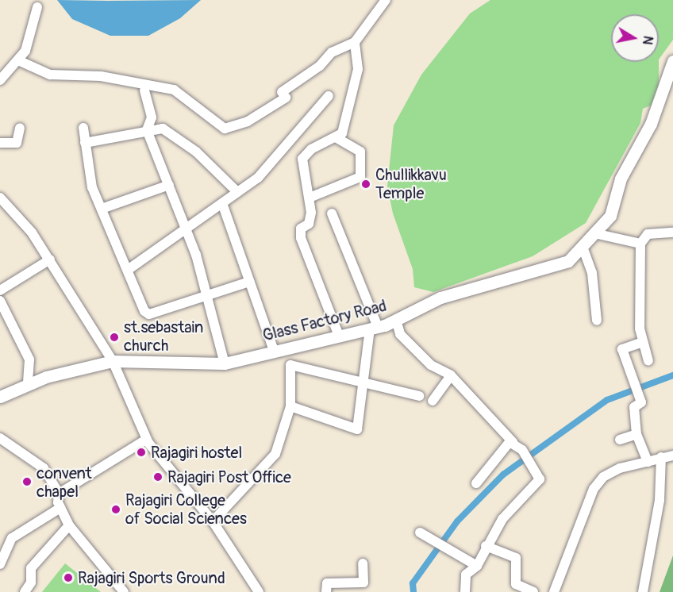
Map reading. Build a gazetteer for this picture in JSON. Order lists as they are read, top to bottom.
{
  "streets": {
    "main road": ["Glass Factory Road"]
  },
  "places": [
    "Chullikkavu Temple",
    "st.sebastain church",
    "Rajagiri hostel",
    "Rajagiri Post Office",
    "convent chapel",
    "Rajagiri College of Social Sciences",
    "Rajagiri Sports Ground"
  ],
  "north": "right"
}
